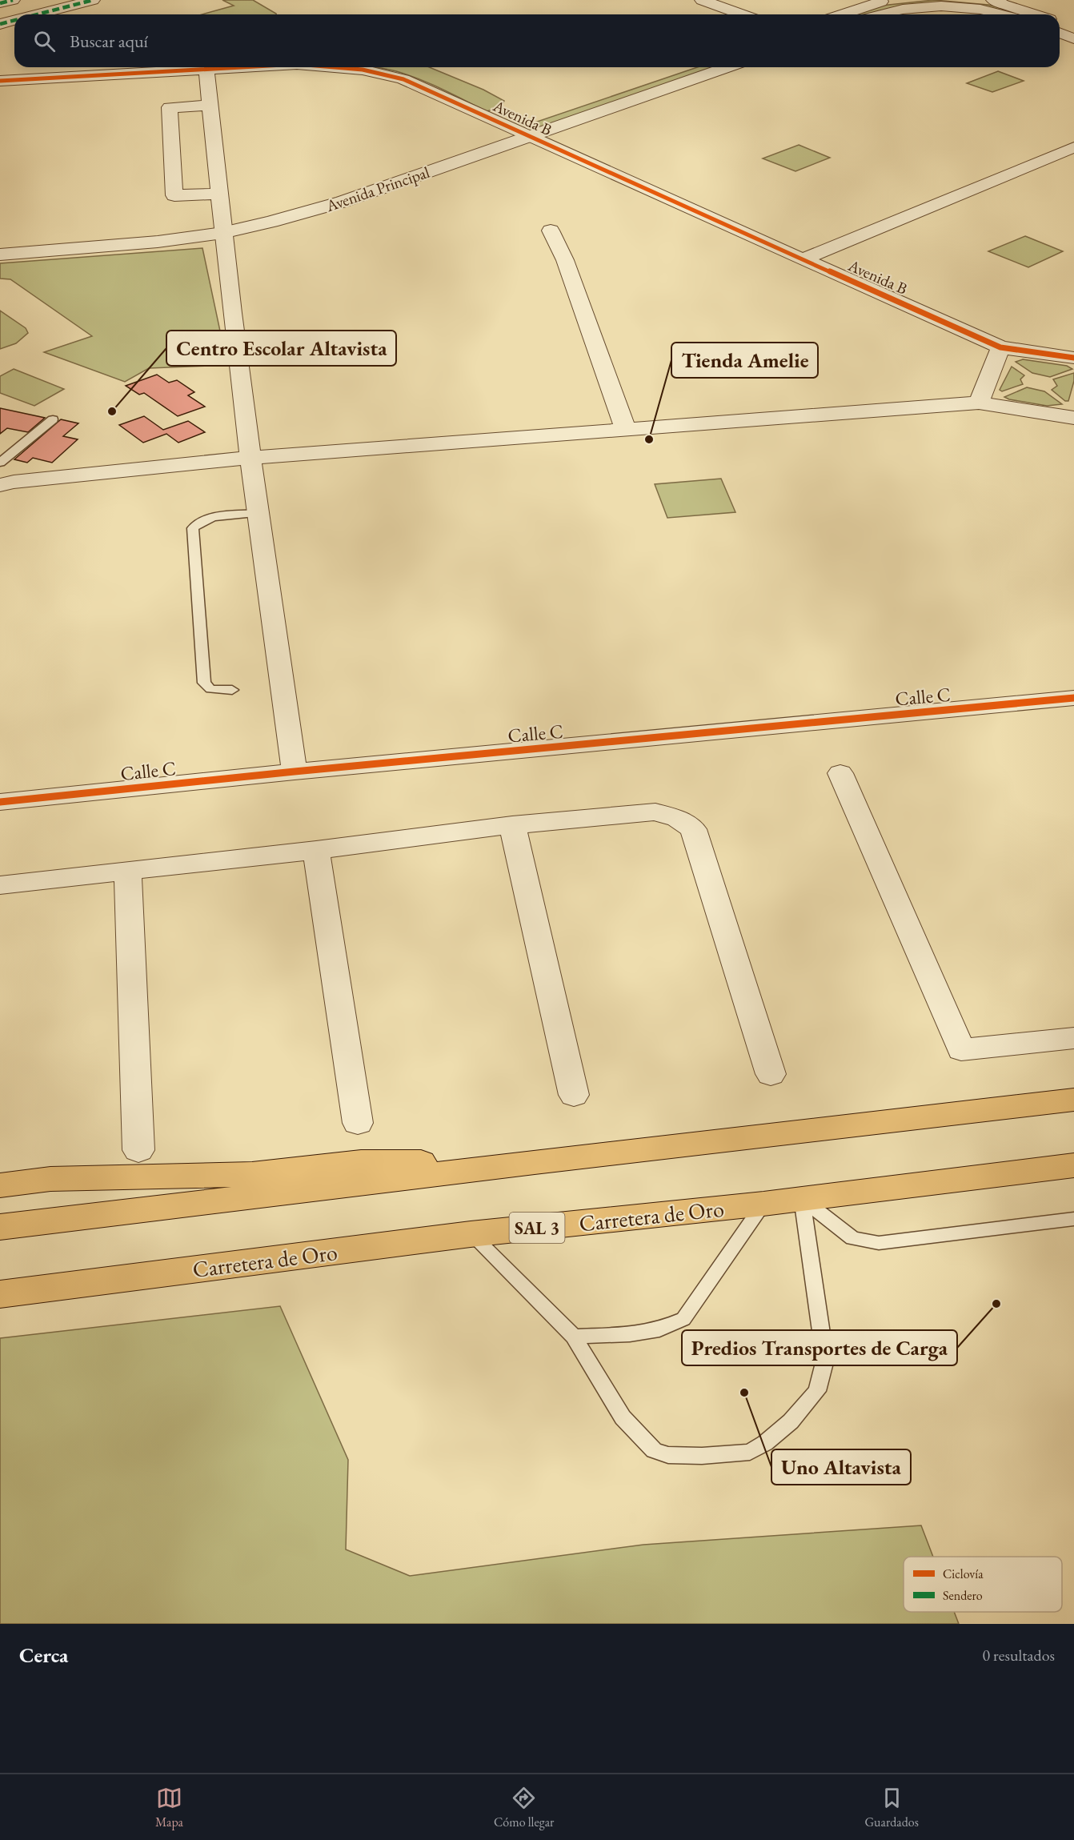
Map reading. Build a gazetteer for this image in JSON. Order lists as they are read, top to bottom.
{
  "streets": {
    "highway": ["Carretera de Oro", "SAL 3"],
    "street": ["Avenida B", "Avenida Principal", "Calle C"]
  },
  "crossings": [
    ["Avenida B", "Avenida Principal"]
  ],
  "places": [
    "Centro Escolar Altavista",
    "Tienda Amelie",
    "Predios Transportes de Carga",
    "Uno Altavista"
  ],
  "legend": ["Ciclovía", "Sendero"],
  "page": {
    "search": "Buscar aquí",
    "heading": ["Cerca", "0 resultados"],
    "nav": ["Mapa", "Cómo llegar", "Guardados"]
  }
}
